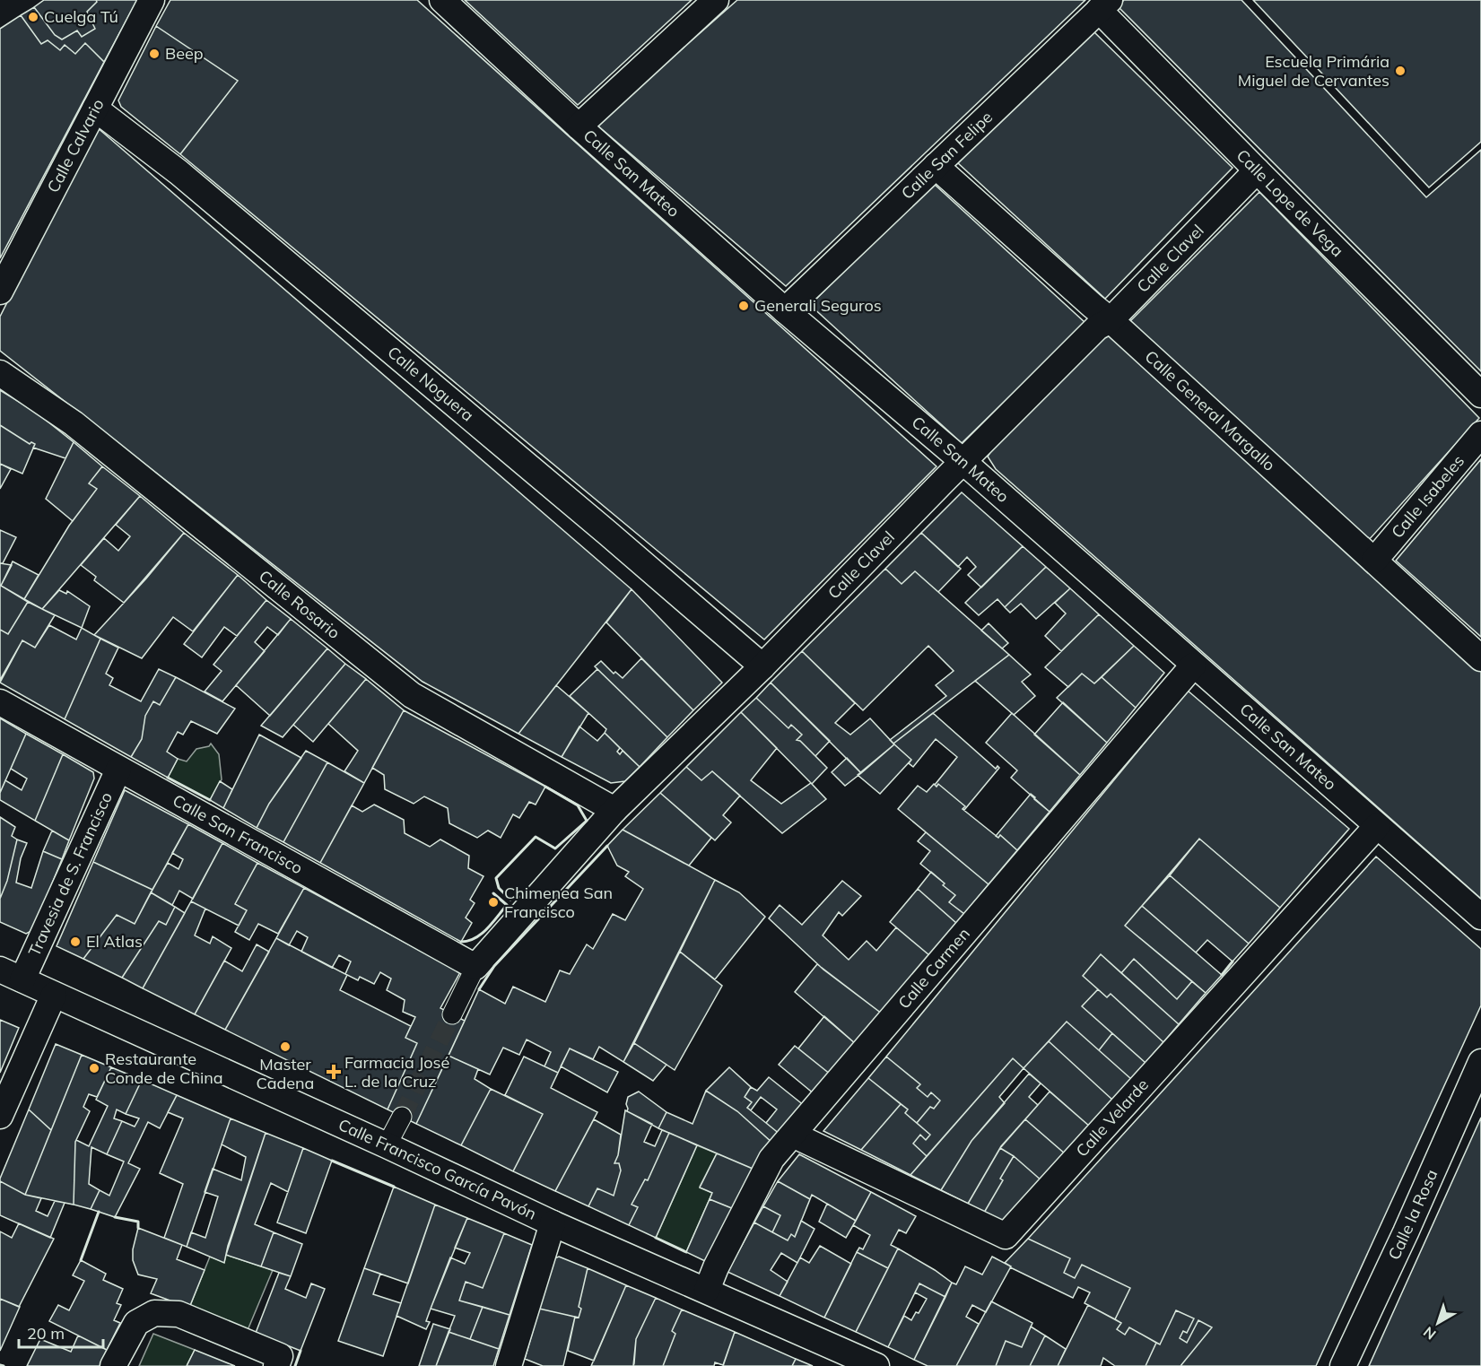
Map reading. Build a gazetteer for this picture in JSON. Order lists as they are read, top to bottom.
{
  "streets": {
    "street": [
      "Calle Calvario",
      "Calle San Felipe",
      "Calle San Mateo",
      "Calle Lope de Vega",
      "Calle Clavel",
      "Calle Noguera",
      "Calle General Margallo",
      "Calle Isabeles",
      "Calle Rosario",
      "Calle San Francisco",
      "Travesia de S. Francisco",
      "Calle Carmen",
      "Calle Velarde",
      "Calle Francisco García Pavón",
      "Calle la Rosa"
    ]
  },
  "crossings": [
    ["Calle Calvario", "Calle Noguera"],
    ["Calle San Felipe", "Calle San Mateo"],
    ["Calle San Felipe", "Calle Lope de Vega"],
    ["Calle San Felipe", "Calle General Margallo"],
    ["Calle San Mateo", "Calle Clavel"],
    ["Calle San Mateo", "Calle Carmen"],
    ["Calle San Mateo", "Calle Velarde"],
    ["Calle Lope de Vega", "Calle Clavel"],
    ["Calle Clavel", "Calle Noguera"],
    ["Calle Clavel", "Calle General Margallo"],
    ["Calle Clavel", "Calle Rosario"],
    ["Calle Clavel", "Calle San Francisco"],
    ["Calle General Margallo", "Calle Isabeles"],
    ["Calle San Francisco", "Travesia de S. Francisco"],
    ["Travesia de S. Francisco", "Calle Francisco García Pavón"],
    ["Calle Carmen", "Calle Velarde"],
    ["Calle Carmen", "Calle Francisco García Pavón"]
  ],
  "places": {
    "other": [
      "Cuelga Tú",
      "Beep",
      "Escuela Primária Miguel de Cervantes",
      "Generali Seguros",
      "Chimenea San Francisco",
      "El Atlas",
      "Master Cadena",
      "Restaurante Conde de China"
    ],
    "health": ["Farmacia José L. de la Cruz"]
  },
  "scale_bar": "20 m",
  "north": "bottom left"
}
